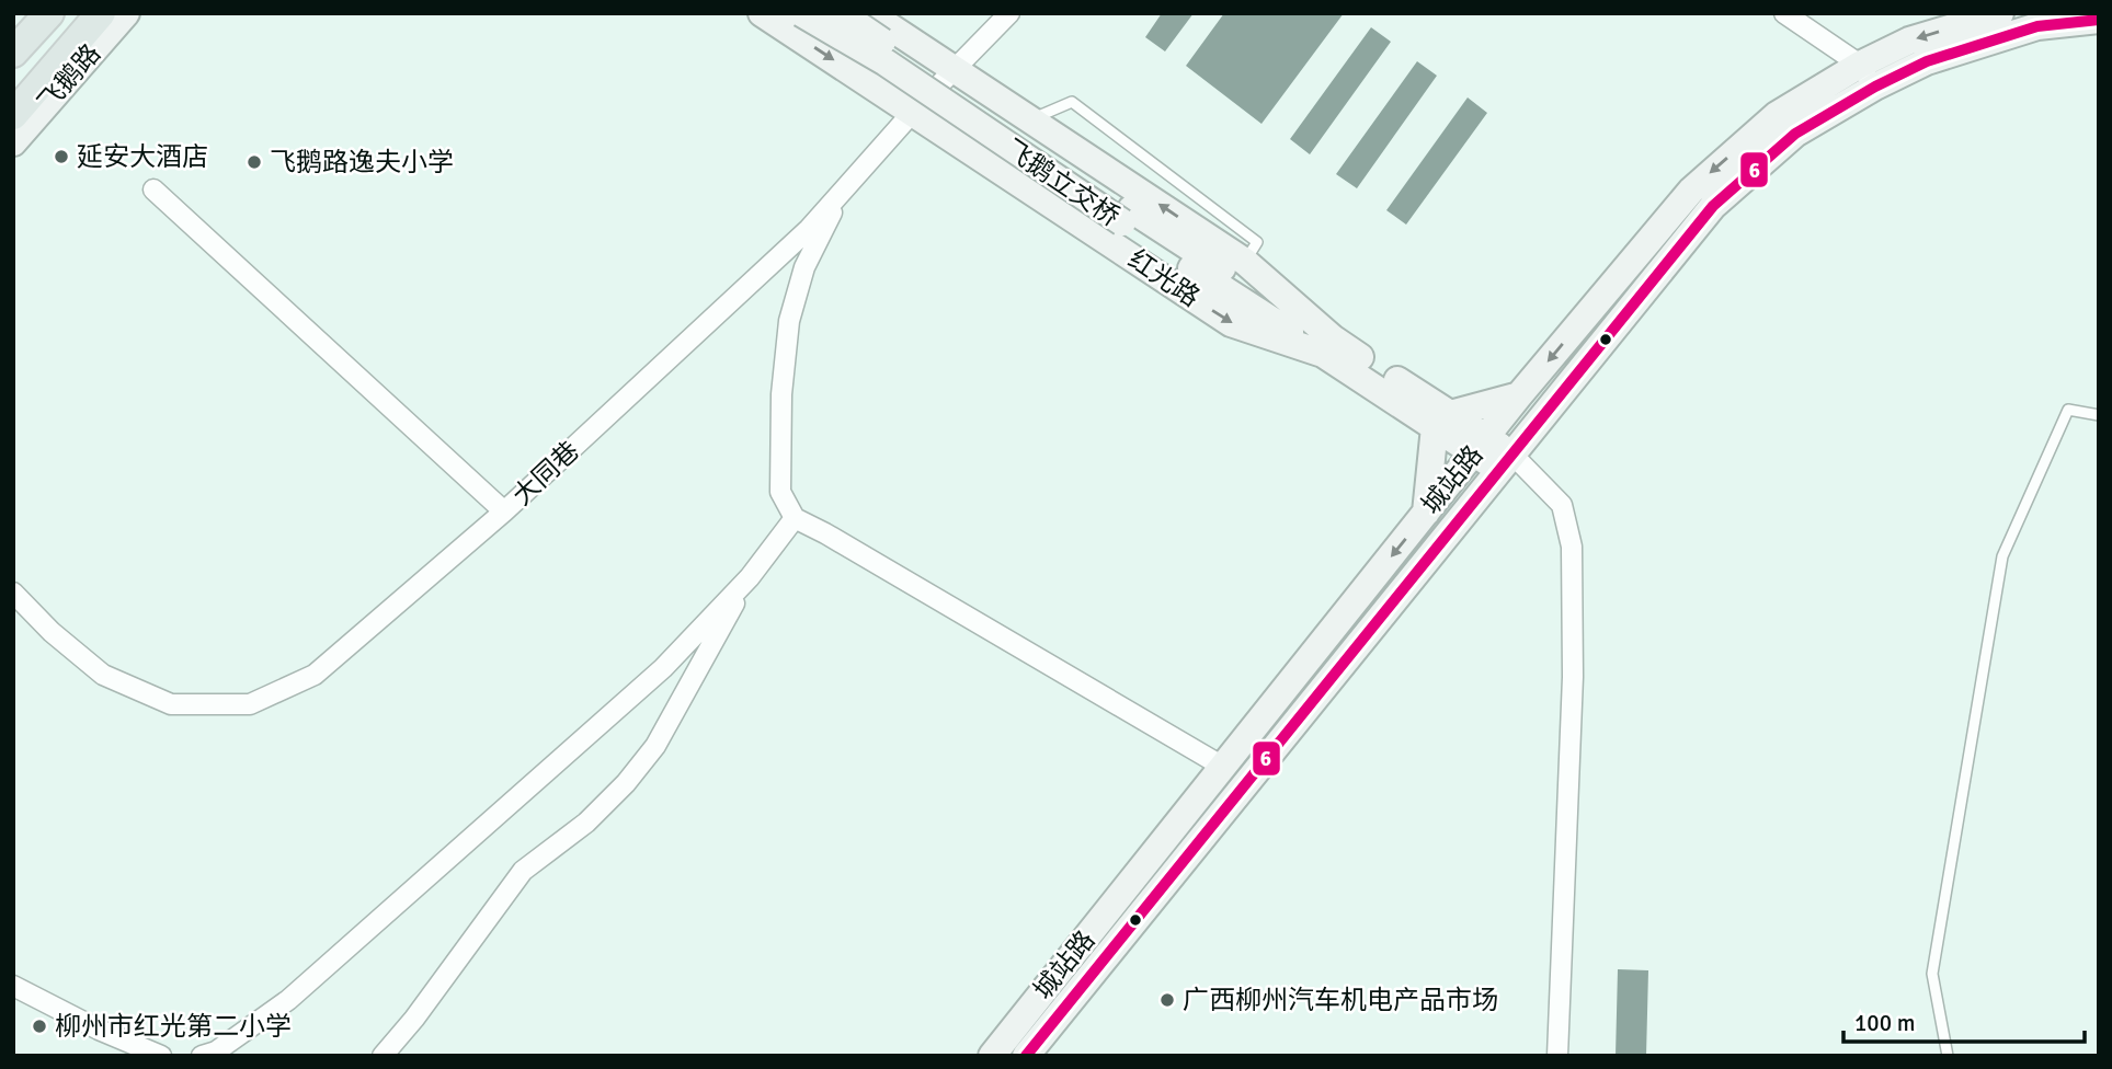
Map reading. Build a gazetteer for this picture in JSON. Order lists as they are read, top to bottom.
{
  "streets": {
    "main road": [
      "飞鹅路",
      "飞鹅立交桥",
      "红光路",
      "城站路"
    ],
    "street": ["大同巷"]
  },
  "crossings": [
    ["飞鹅立交桥", "红光路"],
    ["红光路", "大同巷"],
    ["红光路", "城站路"]
  ],
  "places": [
    "延安大酒店",
    "飞鹅路逸夫小学",
    "广西柳州汽车机电产品市场",
    "柳州市红光第二小学"
  ],
  "lines": ["transit line 6"],
  "scale_bar": "100 m"
}
